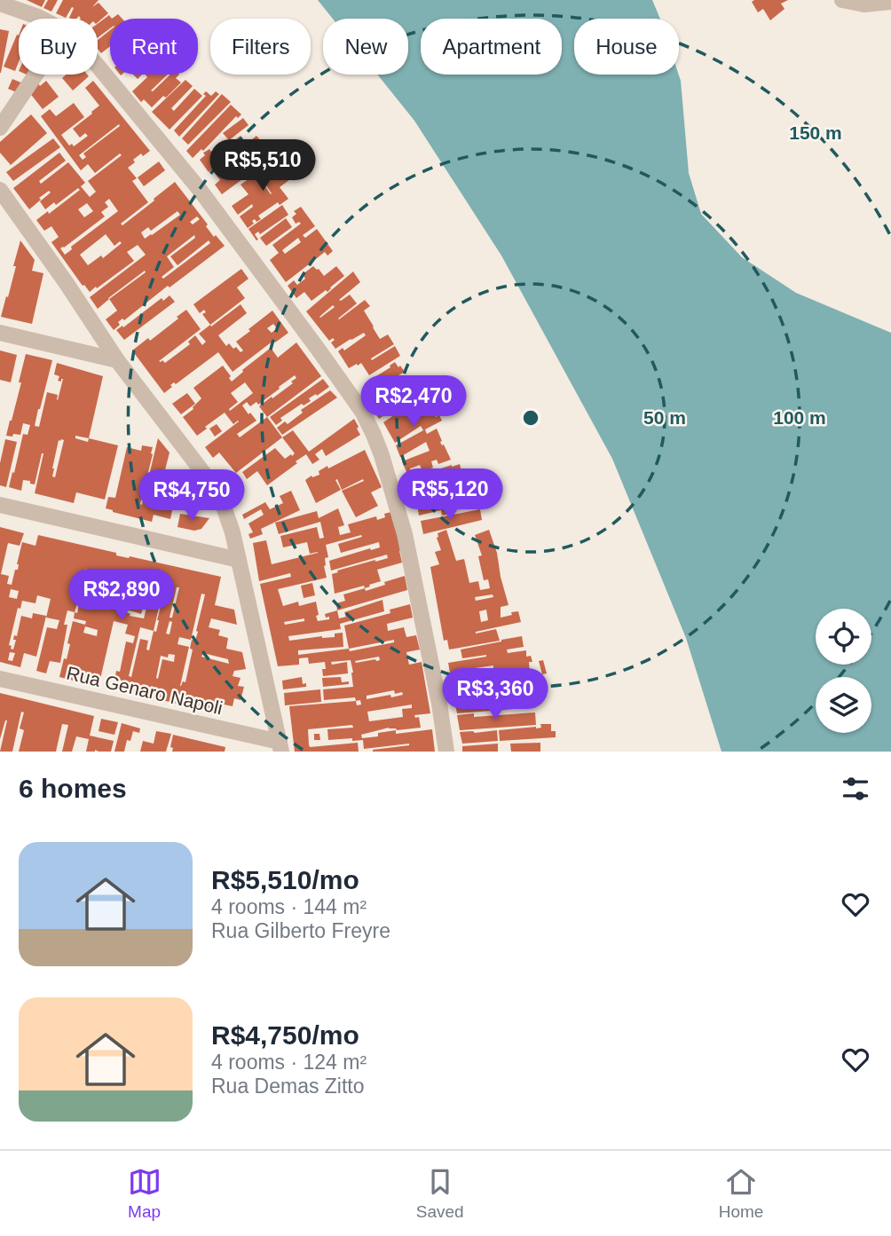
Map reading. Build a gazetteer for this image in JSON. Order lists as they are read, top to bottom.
{
  "streets": {
    "street": ["Rua Genaro Napoli"]
  },
  "page": {
    "chip": [
      "Buy",
      "Rent",
      "Filters",
      "New",
      "Apartment",
      "House"
    ],
    "price": [
      "R$5,510",
      "R$2,470",
      "R$5,120",
      "R$4,750",
      "R$2,890",
      "R$3,360"
    ],
    "heading": "6 homes",
    "list": [
      {
        "name": "R$5,510/mo",
        "note": "4 rooms · 144 m² · Rua Gilberto Freyre"
      },
      {
        "name": "R$4,750/mo",
        "note": "4 rooms · 124 m² · Rua Demas Zitto"
      }
    ],
    "tabs": ["Map", "Saved", "Home"]
  },
  "rings": ["150 m", "50 m", "100 m"]
}
